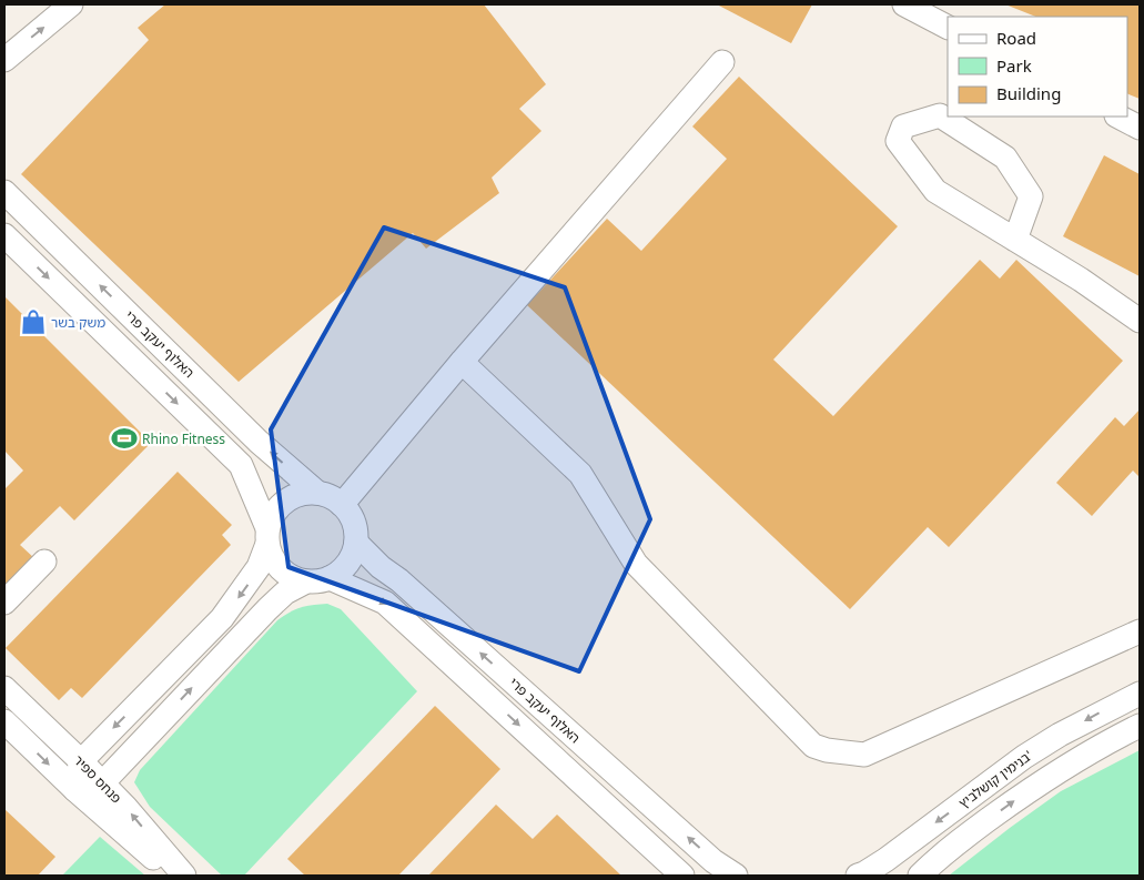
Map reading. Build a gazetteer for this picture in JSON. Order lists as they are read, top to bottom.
{
  "streets": {
    "street": ["האלוף יעקב פרי", "פנחס ספיר", "בנימין קושלביץ'"]
  },
  "places": {
    "shop": ["משק בשר"],
    "sports": ["Rhino Fitness"]
  },
  "legend": ["Road", "Park", "Building"]
}
